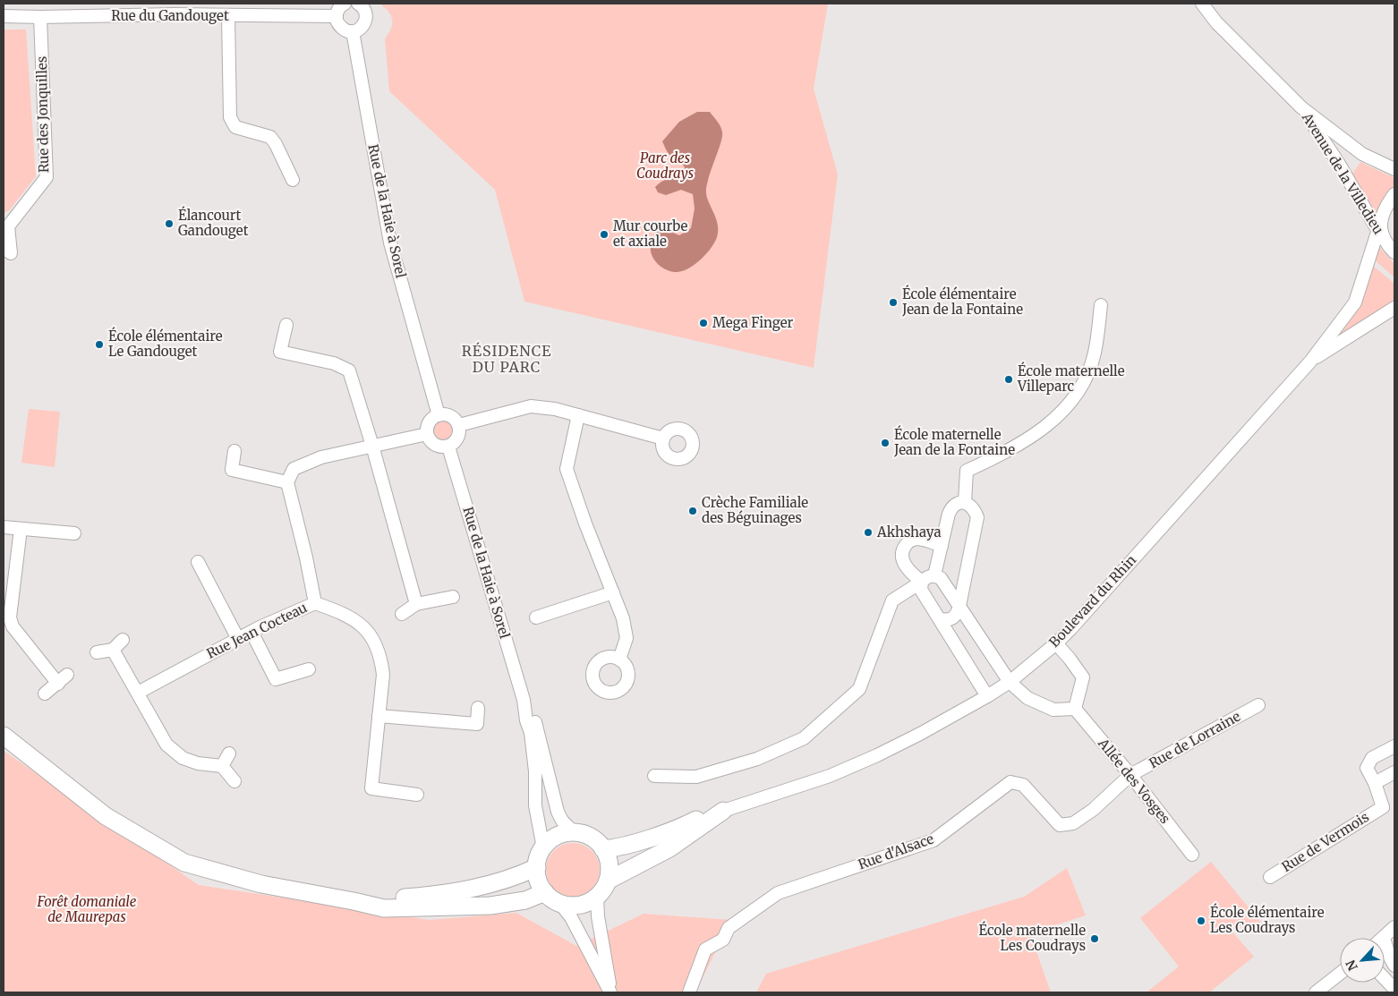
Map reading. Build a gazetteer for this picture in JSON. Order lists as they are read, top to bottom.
{
  "streets": {
    "street": [
      "Rue du Gandouget",
      "Rue des Jonquilles",
      "Avenue de la Villedieu",
      "Rue de la Haie à Sorel",
      "Boulevard du Rhin",
      "Rue Jean Cocteau",
      "Rue de Lorraine",
      "Allée des Vosges",
      "Rue de Vermois",
      "Rue d'Alsace"
    ]
  },
  "crossings": [
    ["Rue du Gandouget", "Rue des Jonquilles"],
    ["Avenue de la Villedieu", "Boulevard du Rhin"],
    ["Rue de la Haie à Sorel", "Boulevard du Rhin"],
    ["Rue de Lorraine", "Allée des Vosges"],
    ["Rue de Lorraine", "Rue d'Alsace"],
    ["Allée des Vosges", "Rue d'Alsace"]
  ],
  "districts": ["RÉSIDENCE DU PARC"],
  "parks": ["Parc des Coudrays", "Forêt domaniale de Maurepas"],
  "places": [
    "Élancourt Gandouget",
    "Mur courbe et axiale",
    "École élémentaire Jean de la Fontaine",
    "Mega Finger",
    "École élémentaire Le Gandouget",
    "École maternelle Villeparc",
    "École maternelle Jean de la Fontaine",
    "Crèche Familiale des Béguinages",
    "Akhshaya",
    "École élémentaire Les Coudrays",
    "École maternelle Les Coudrays"
  ],
  "north": "bottom left"
}
